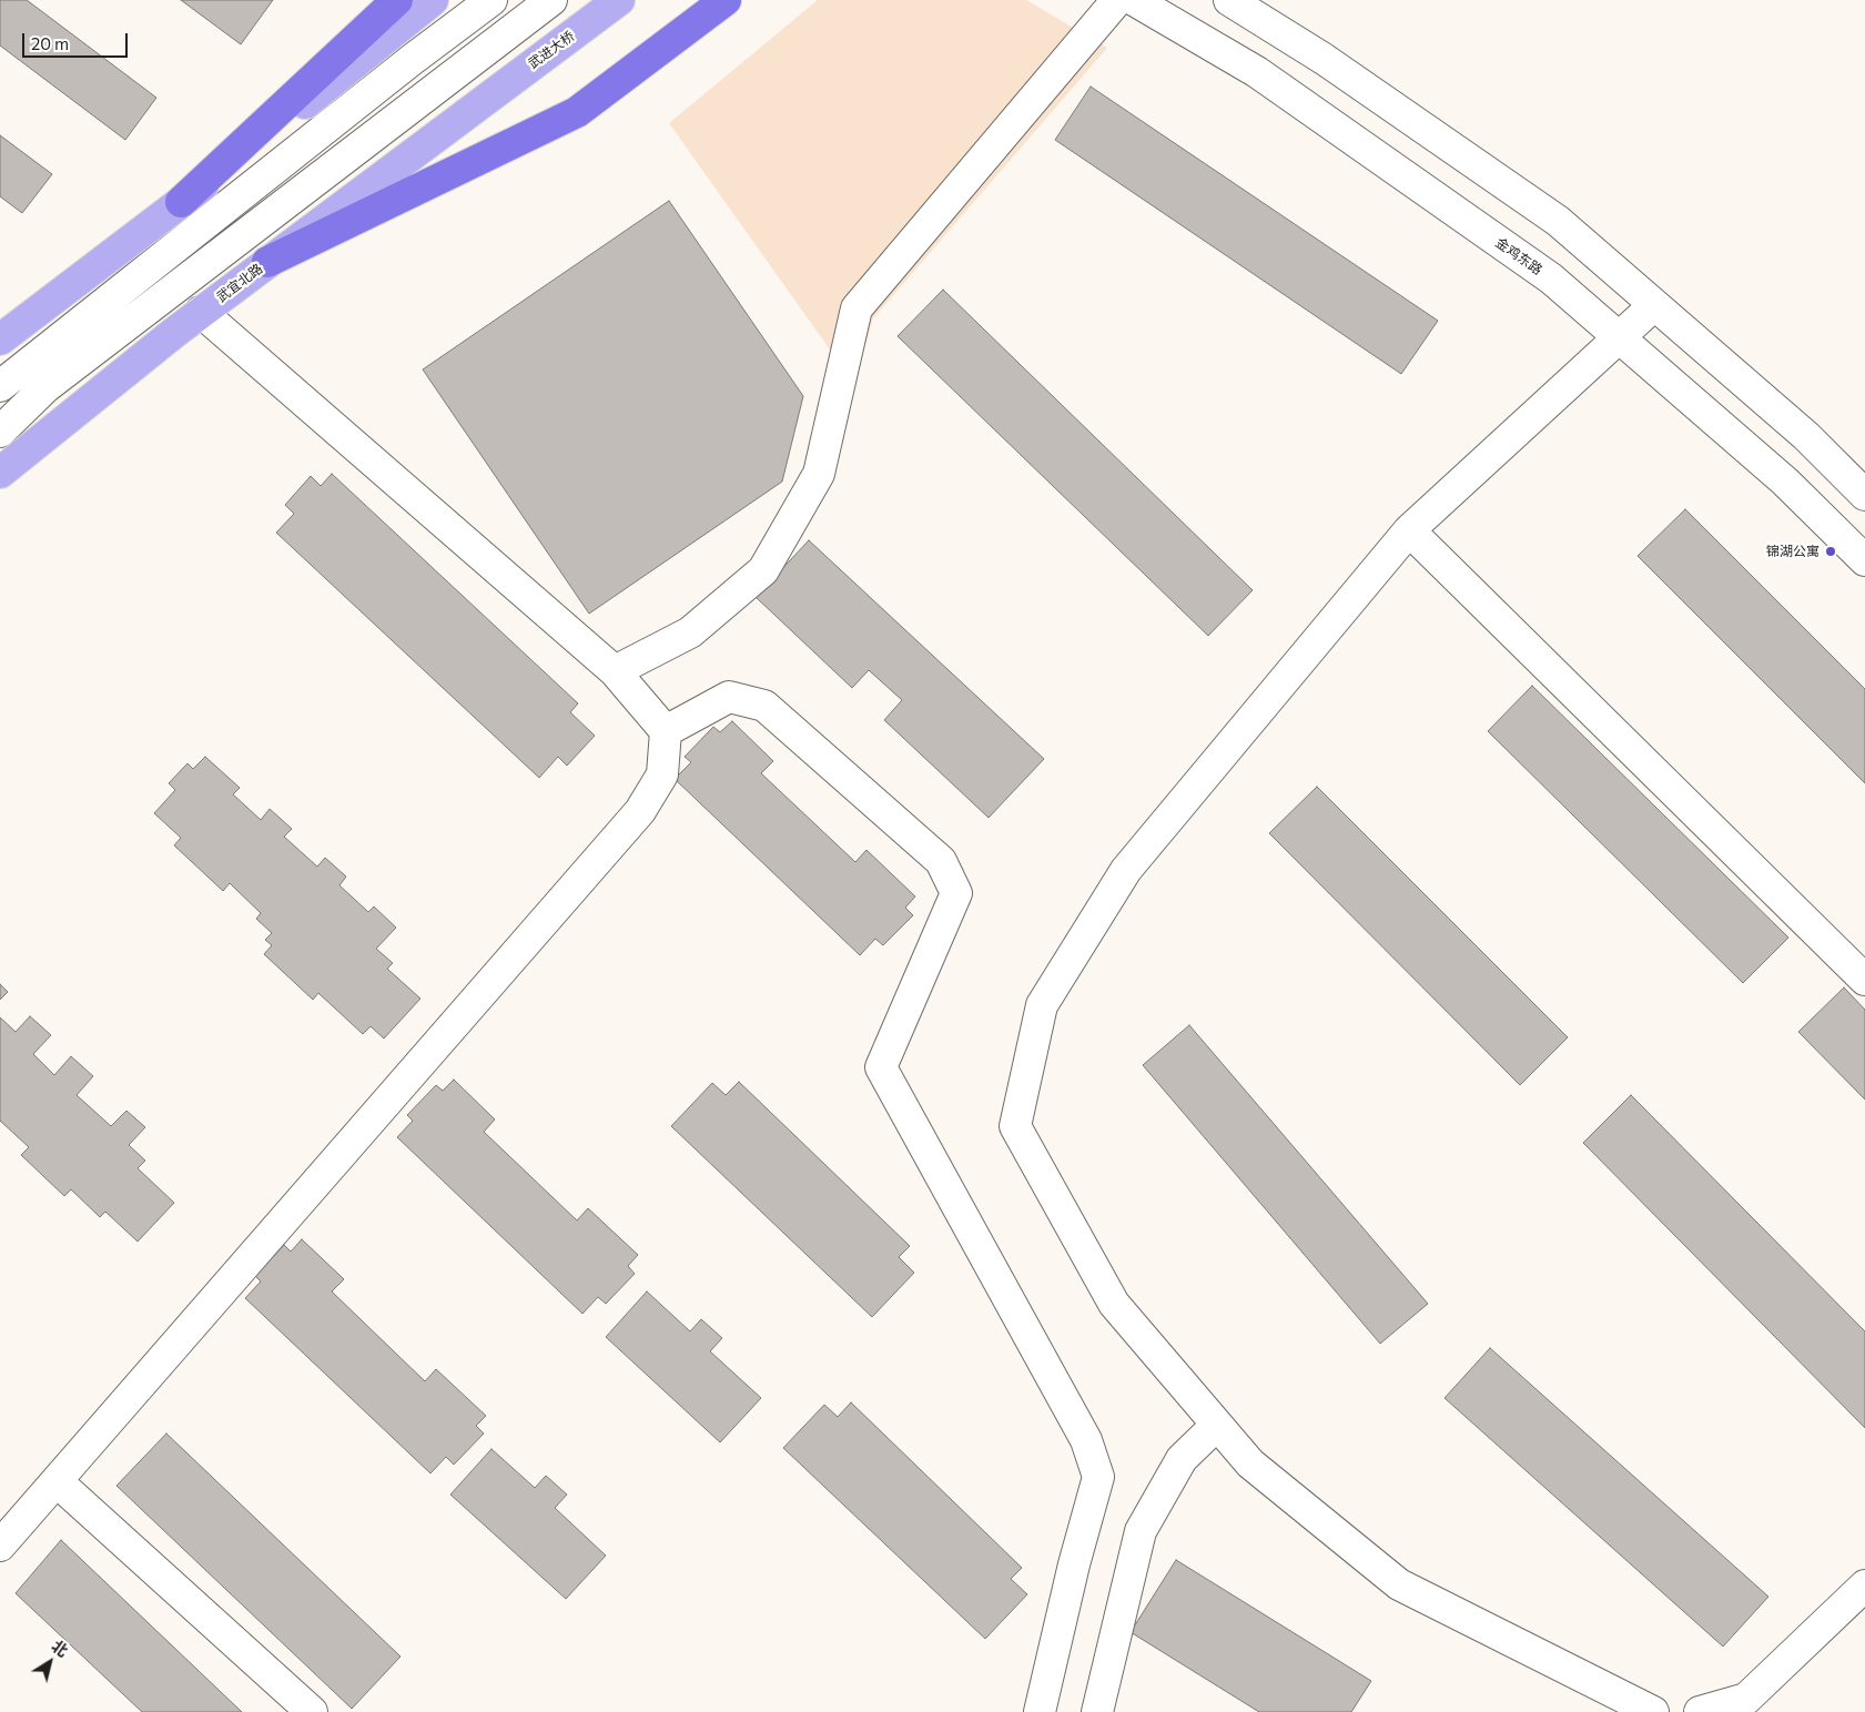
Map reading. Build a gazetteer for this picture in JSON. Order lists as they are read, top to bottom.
{
  "streets": {
    "main road": ["武进大桥", "武宜北路"],
    "street": ["金鸡东路"]
  },
  "crossings": [
    ["武进大桥", "武宜北路"]
  ],
  "places": ["锦湖公寓"],
  "scale_bar": "20 m",
  "north": "top right"
}
